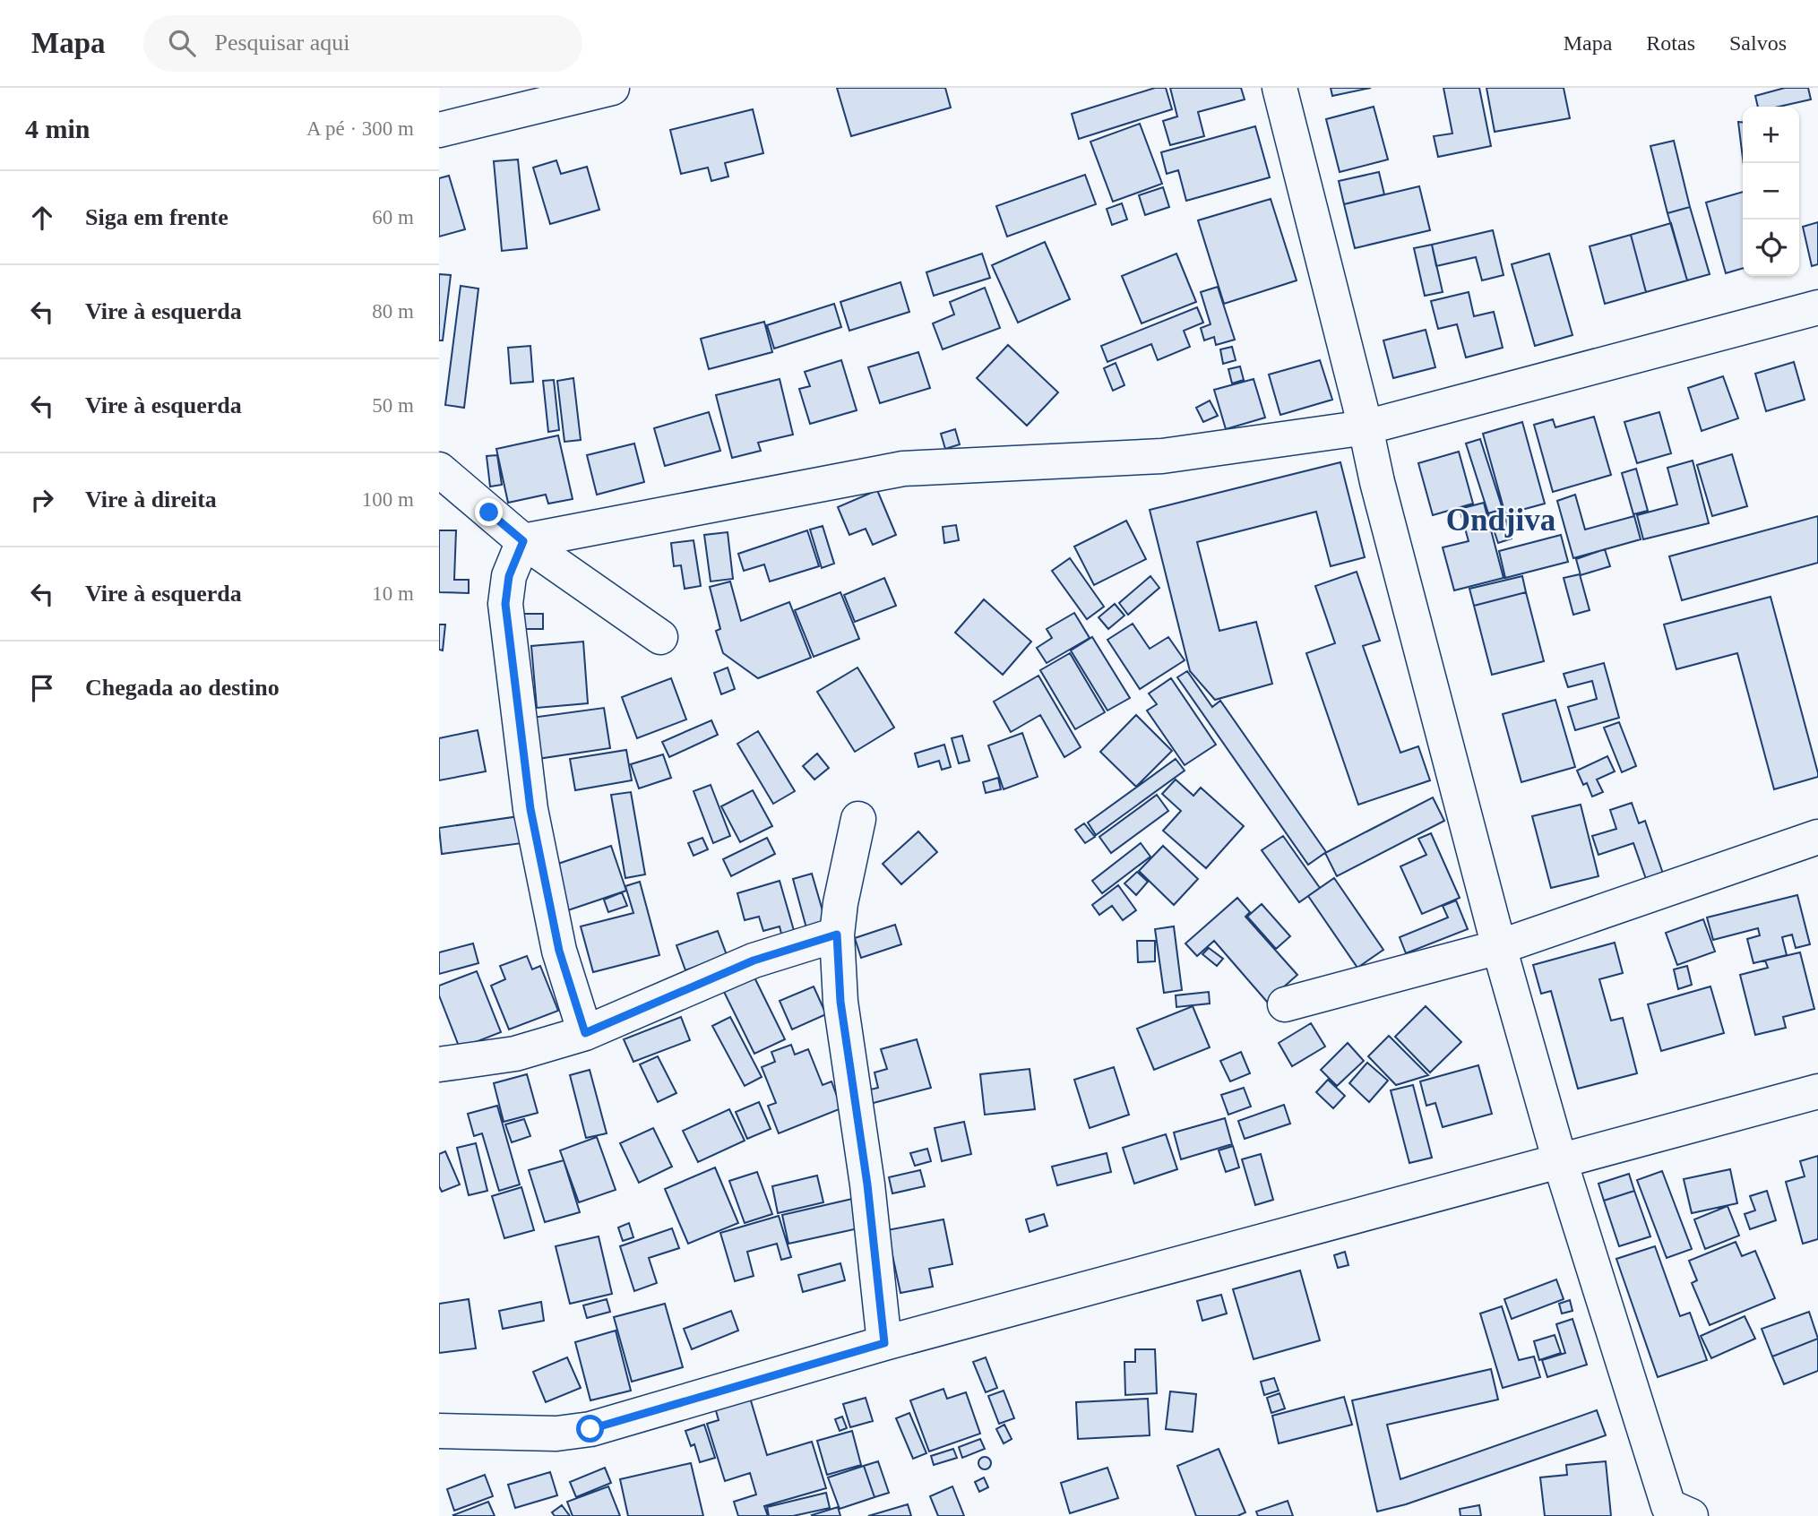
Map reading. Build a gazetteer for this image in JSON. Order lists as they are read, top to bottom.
{
  "districts": ["Ondjiva"],
  "page": {
    "header": "Mapa",
    "search": "Pesquisar aqui",
    "nav": ["Mapa", "Rotas", "Salvos"],
    "heading": ["4 min", "A pé · 300 m"],
    "map_buttons": ["+", "−"],
    "list": [
      ["Siga em frente", "60 m"],
      ["Vire à esquerda", "80 m"],
      ["Vire à esquerda", "50 m"],
      ["Vire à direita", "100 m"],
      ["Vire à esquerda", "10 m"],
      "Chegada ao destino"
    ]
  }
}
